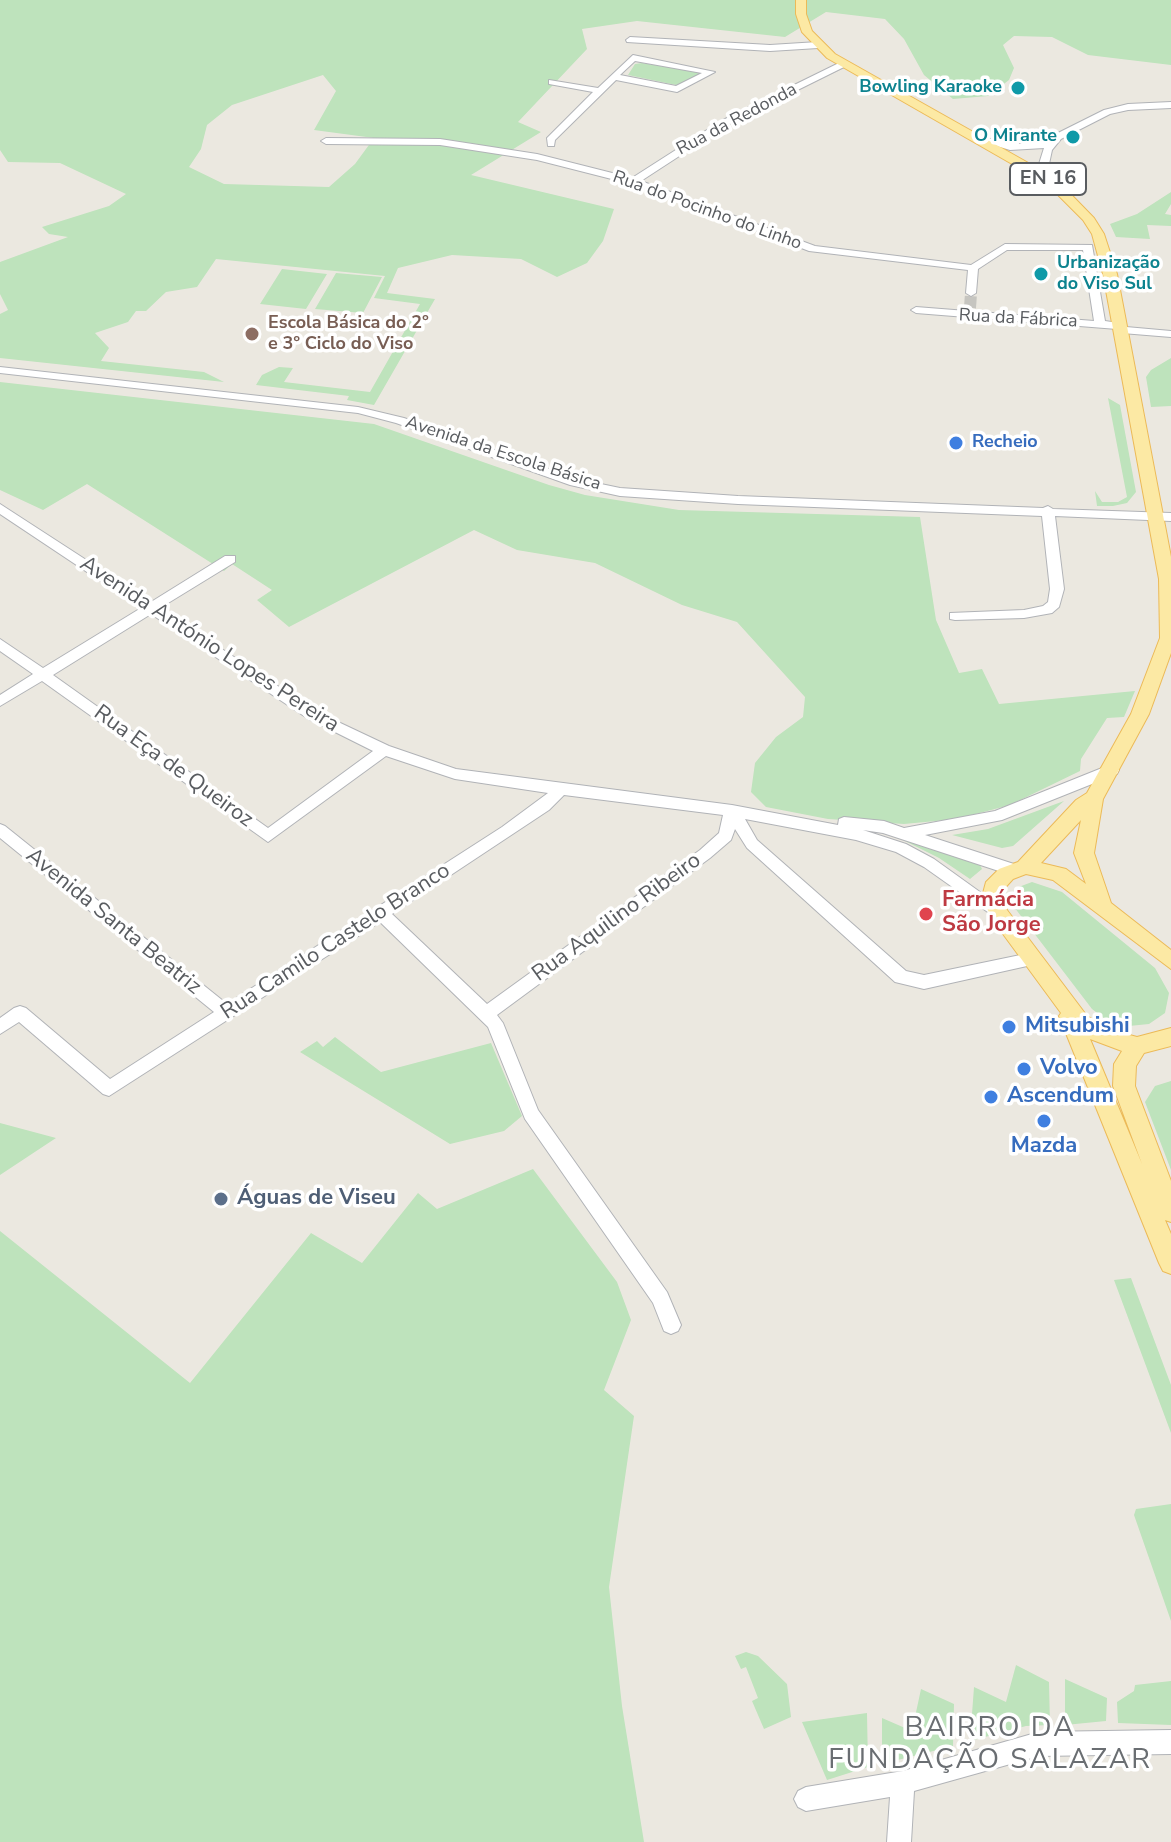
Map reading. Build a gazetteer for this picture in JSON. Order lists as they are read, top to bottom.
{
  "streets": {
    "main road": ["EN 16"],
    "street": [
      "Rua da Redonda",
      "Rua do Pocinho do Linho",
      "Rua da Fábrica",
      "Avenida da Escola Básica",
      "Avenida António Lopes Pereira",
      "Rua Eça de Queiroz",
      "Rua Aquilino Ribeiro",
      "Avenida Santa Beatriz",
      "Rua Camilo Castelo Branco"
    ]
  },
  "crossings": [
    ["Rua da Redonda", "EN 16"],
    ["Rua da Redonda", "Rua do Pocinho do Linho"],
    ["EN 16", "Rua da Fábrica"],
    ["EN 16", "Avenida da Escola Básica"],
    ["EN 16", "Avenida António Lopes Pereira"],
    ["Avenida António Lopes Pereira", "Rua Eça de Queiroz"],
    ["Avenida António Lopes Pereira", "Rua Aquilino Ribeiro"],
    ["Avenida António Lopes Pereira", "Rua Camilo Castelo Branco"],
    ["Avenida Santa Beatriz", "Rua Camilo Castelo Branco"]
  ],
  "districts": ["BAIRRO DA FUNDAÇÃO SALAZAR"],
  "places": [
    "Bowling Karaoke",
    "O Mirante",
    "Urbanização do Viso Sul",
    "Escola Básica do 2º e 3º Ciclo do Viso",
    "Recheio",
    "Farmácia São Jorge",
    "Mitsubishi",
    "Volvo",
    "Ascendum",
    "Mazda",
    "Águas de Viseu"
  ]
}
